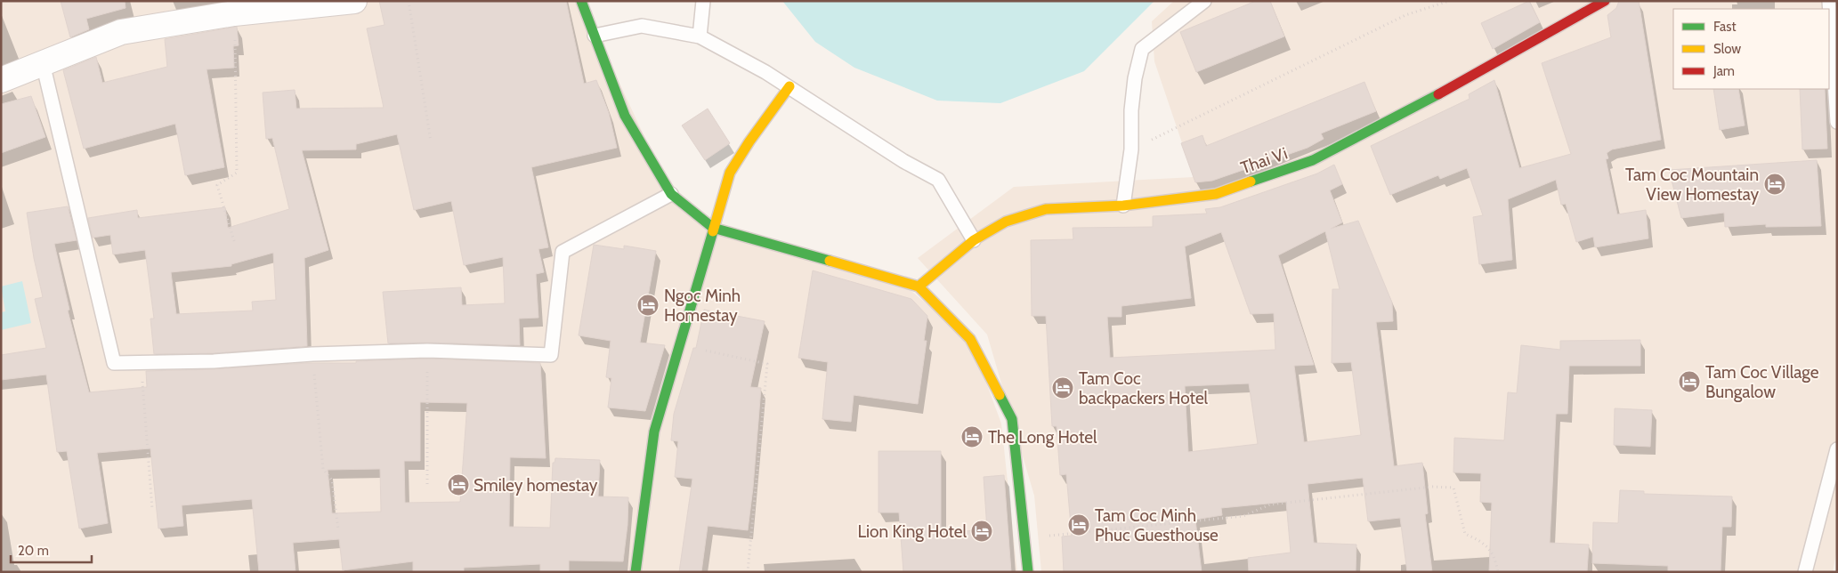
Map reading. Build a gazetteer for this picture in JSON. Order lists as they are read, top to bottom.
{
  "streets": {
    "street": ["Thai Vi"]
  },
  "places": {
    "hotel": [
      "Tam Coc Mountain View Homestay",
      "Ngoc Minh Homestay",
      "Tam Coc Village Bungalow",
      "Tam Coc backpackers Hotel",
      "The Long Hotel",
      "Smiley homestay",
      "Tam Coc Minh Phuc Guesthouse",
      "Lion King Hotel"
    ]
  },
  "legend": ["Fast", "Slow", "Jam"],
  "scale_bar": "20 m"
}
